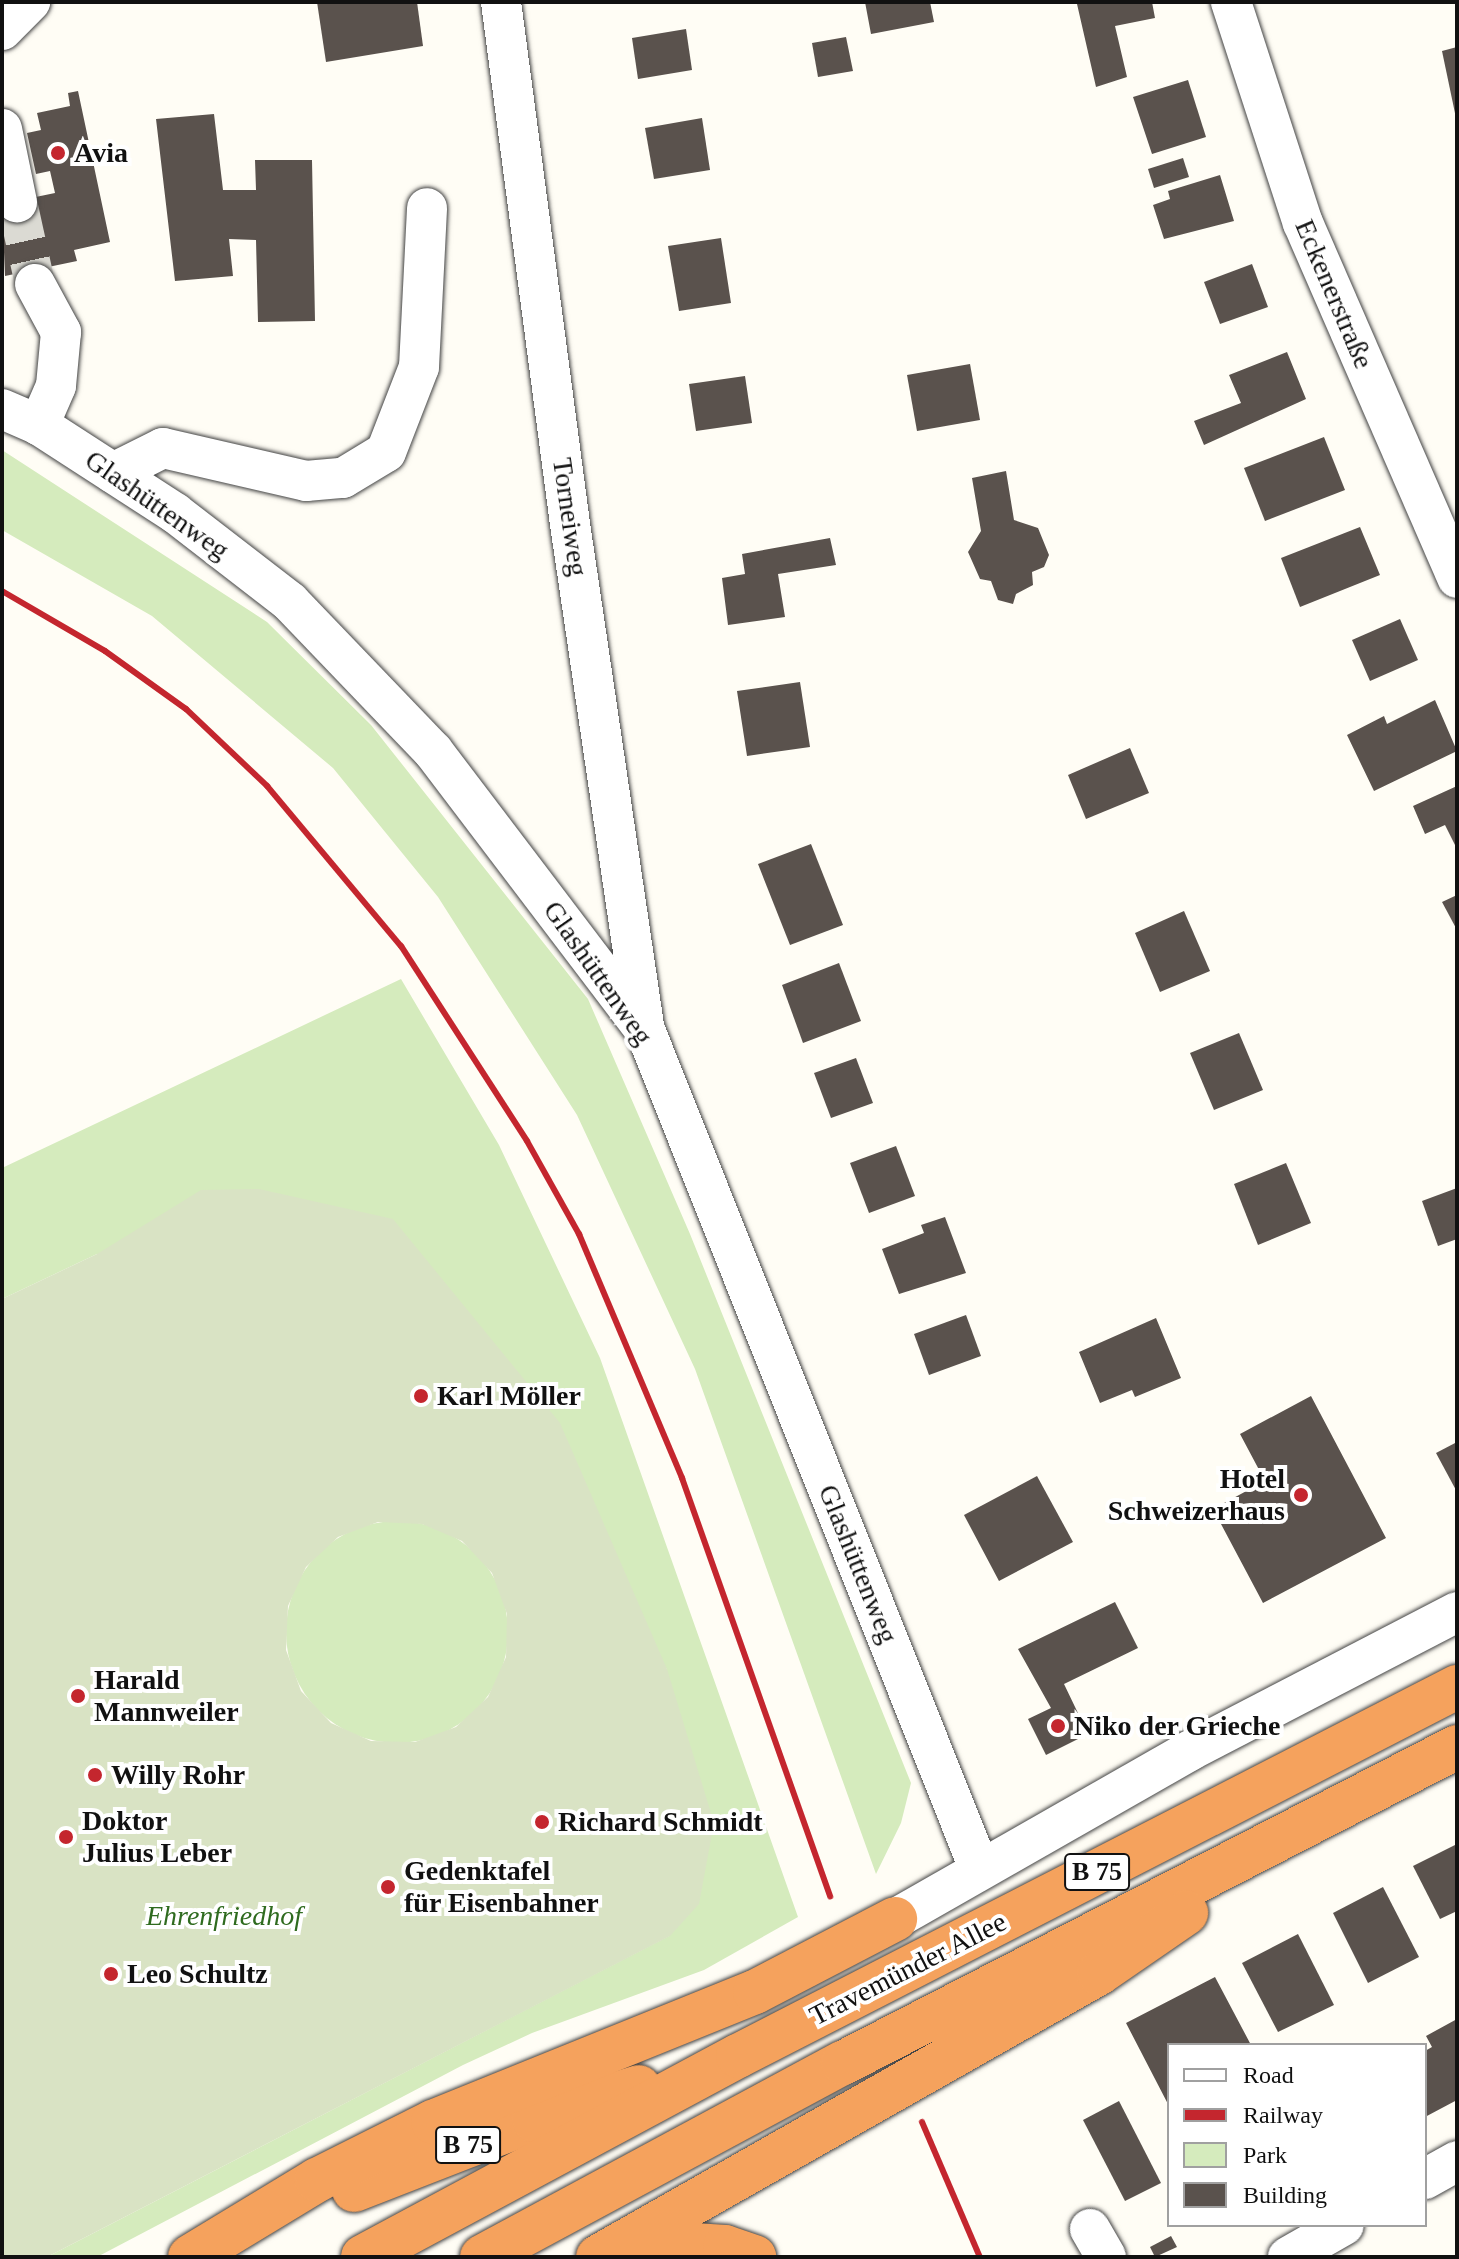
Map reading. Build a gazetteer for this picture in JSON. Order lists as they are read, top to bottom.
{
  "streets": {
    "highway": ["B 75", "Travemünder Allee"],
    "street": ["Eckenerstraße", "Glashüttenweg", "Torneiweg"]
  },
  "crossings": [
    ["Glashüttenweg", "Torneiweg"],
    ["Glashüttenweg", "Travemünder Allee"],
    ["B 75", "Travemünder Allee"]
  ],
  "parks": ["Ehrenfriedhof"],
  "places": [
    "Avia",
    "Karl Möller",
    "Hotel Schweizerhaus",
    "Harald Mannweiler",
    "Niko der Grieche",
    "Willy Rohr",
    "Richard Schmidt",
    "Doktor Julius Leber",
    "Gedenktafel für Eisenbahner",
    "Leo Schultz"
  ],
  "legend": [
    "Road",
    "Railway",
    "Park",
    "Building"
  ]
}
